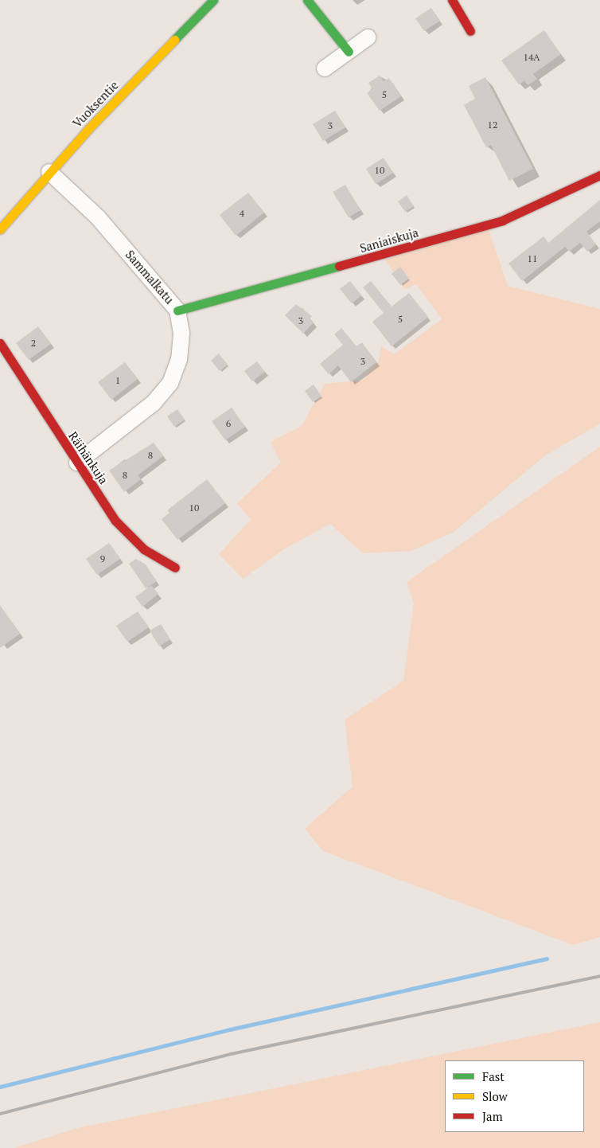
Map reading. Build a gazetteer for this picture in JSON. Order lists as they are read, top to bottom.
{
  "streets": {
    "street": [
      "Vuoksentie",
      "Saniaiskuja",
      "Sammalkatu",
      "Räihänkuja"
    ]
  },
  "crossings": [
    ["Vuoksentie", "Sammalkatu"],
    ["Saniaiskuja", "Sammalkatu"],
    ["Sammalkatu", "Räihänkuja"]
  ],
  "house_numbers": [
    "14A",
    "5",
    "12",
    "3",
    "10",
    "4",
    "11",
    "5",
    "3",
    "2",
    "3",
    "1",
    "6",
    "8",
    "8",
    "10",
    "9"
  ],
  "legend": ["Fast", "Slow", "Jam"]
}
